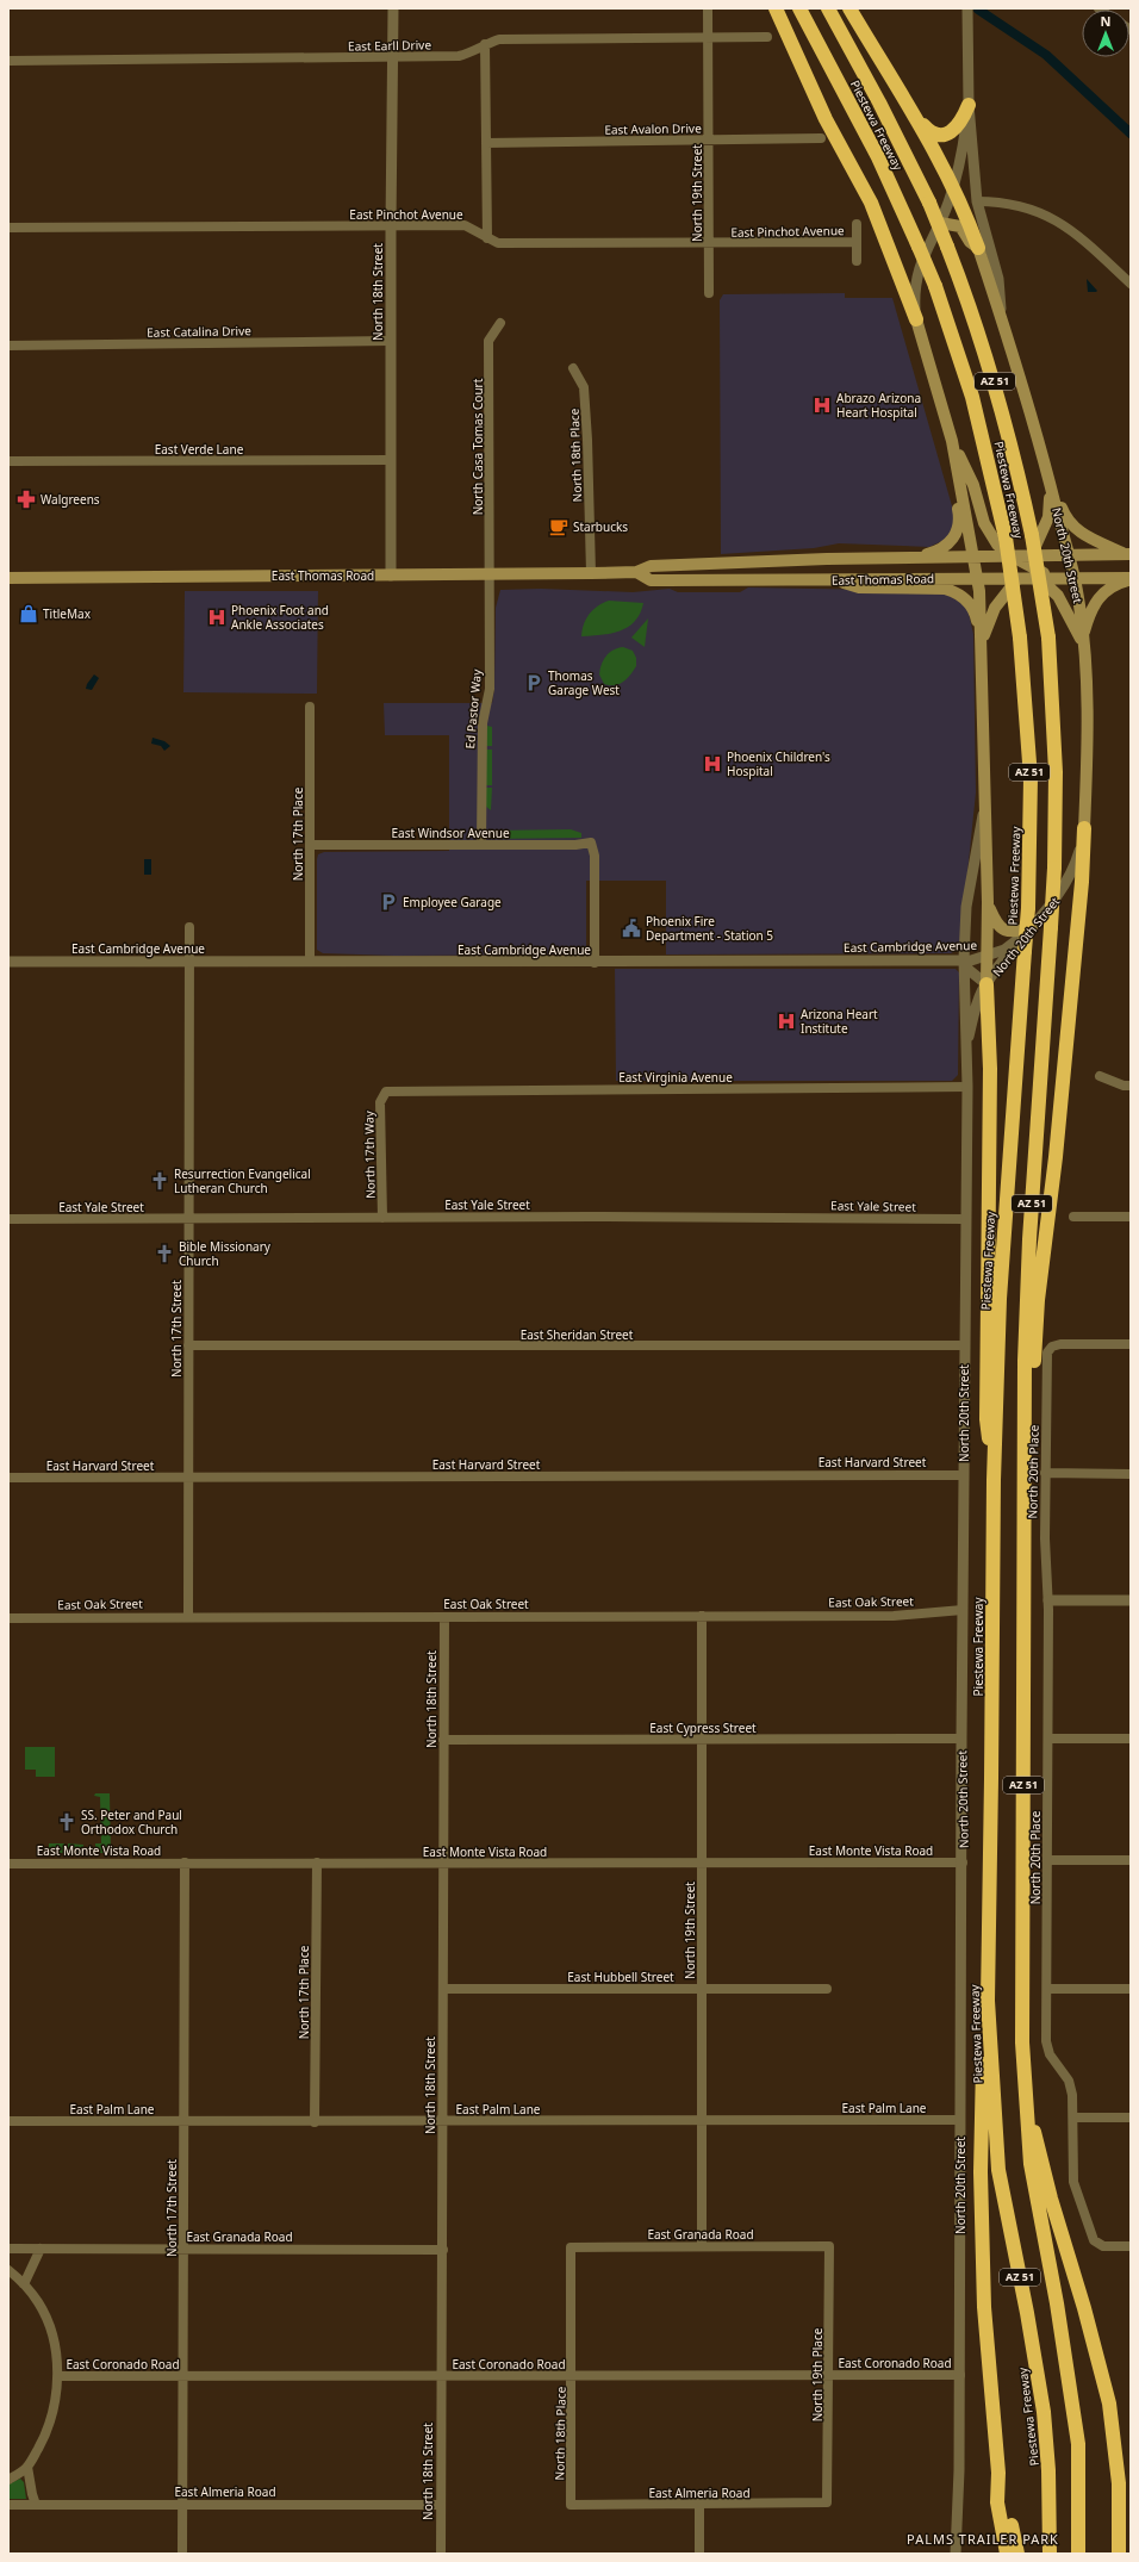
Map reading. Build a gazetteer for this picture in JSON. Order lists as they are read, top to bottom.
{
  "streets": {
    "highway": ["Piestewa Freeway", "AZ 51"],
    "main road": ["North 20th Street", "East Thomas Road"],
    "street": [
      "East Earll Drive",
      "East Avalon Drive",
      "North 19th Street",
      "East Pinchot Avenue",
      "North 18th Street",
      "East Catalina Drive",
      "North Casa Tomas Court",
      "East Verde Lane",
      "North 18th Place",
      "Ed Pastor Way",
      "East Windsor Avenue",
      "North 17th Place",
      "East Cambridge Avenue",
      "East Virginia Avenue",
      "North 17th Way",
      "East Yale Street",
      "North 17th Street",
      "East Sheridan Street",
      "East Harvard Street",
      "North 20th Place",
      "East Oak Street",
      "East Cypress Street",
      "East Monte Vista Road",
      "East Hubbell Street",
      "East Palm Lane",
      "East Granada Road",
      "East Coronado Road",
      "North 19th Place",
      "East Almeria Road"
    ]
  },
  "crossings": [
    ["East Earll Drive", "North 19th Street"],
    ["East Earll Drive", "North 18th Street"],
    ["East Avalon Drive", "North 19th Street"],
    ["North 19th Street", "East Pinchot Avenue"],
    ["North 19th Street", "East Oak Street"],
    ["North 19th Street", "East Cypress Street"],
    ["North 19th Street", "East Monte Vista Road"],
    ["North 19th Street", "East Hubbell Street"],
    ["North 19th Street", "East Palm Lane"],
    ["North 19th Street", "East Granada Road"],
    ["East Pinchot Avenue", "North 18th Street"],
    ["North 18th Street", "East Catalina Drive"],
    ["North 18th Street", "East Verde Lane"],
    ["North 18th Street", "East Thomas Road"],
    ["North 18th Street", "East Oak Street"],
    ["North 18th Street", "East Cypress Street"],
    ["North 18th Street", "East Monte Vista Road"],
    ["North 18th Street", "East Hubbell Street"],
    ["North 18th Street", "East Palm Lane"],
    ["North 18th Street", "East Granada Road"],
    ["North 18th Street", "East Coronado Road"],
    ["North 18th Street", "East Almeria Road"],
    ["North Casa Tomas Court", "East Thomas Road"],
    ["North Casa Tomas Court", "Ed Pastor Way"],
    ["North 18th Place", "East Thomas Road"],
    ["North 18th Place", "East Granada Road"],
    ["North 18th Place", "East Coronado Road"],
    ["North 18th Place", "East Almeria Road"],
    ["North 20th Street", "East Thomas Road"],
    ["North 20th Street", "East Cambridge Avenue"],
    ["North 20th Street", "East Virginia Avenue"],
    ["North 20th Street", "East Yale Street"],
    ["North 20th Street", "East Sheridan Street"],
    ["North 20th Street", "East Harvard Street"],
    ["North 20th Street", "East Oak Street"],
    ["North 20th Street", "East Cypress Street"],
    ["North 20th Street", "East Monte Vista Road"],
    ["North 20th Street", "East Palm Lane"],
    ["North 20th Street", "East Coronado Road"],
    ["East Thomas Road", "Ed Pastor Way"],
    ["Ed Pastor Way", "East Windsor Avenue"],
    ["East Windsor Avenue", "North 17th Place"],
    ["East Windsor Avenue", "East Cambridge Avenue"],
    ["North 17th Place", "East Cambridge Avenue"],
    ["North 17th Place", "East Monte Vista Road"],
    ["North 17th Place", "East Palm Lane"],
    ["East Cambridge Avenue", "North 17th Street"],
    ["East Virginia Avenue", "North 17th Way"],
    ["North 17th Way", "East Yale Street"],
    ["East Yale Street", "North 17th Street"],
    ["North 17th Street", "East Sheridan Street"],
    ["North 17th Street", "East Harvard Street"],
    ["North 17th Street", "East Oak Street"],
    ["North 17th Street", "East Monte Vista Road"],
    ["North 17th Street", "East Palm Lane"],
    ["North 17th Street", "East Granada Road"],
    ["North 17th Street", "East Coronado Road"],
    ["North 17th Street", "East Almeria Road"],
    ["East Granada Road", "North 19th Place"],
    ["East Coronado Road", "North 19th Place"],
    ["North 19th Place", "East Almeria Road"]
  ],
  "districts": ["PALMS TRAILER PARK"],
  "places": {
    "hospital": [
      "Abrazo Arizona Heart Hospital",
      "Phoenix Foot and Ankle Associates",
      "Phoenix Children's Hospital",
      "Arizona Heart Institute"
    ],
    "pharmacy": ["Walgreens"],
    "cafe": ["Starbucks"],
    "shop": ["TitleMax"],
    "parking": ["Thomas Garage West", "Employee Garage"],
    "public building": ["Phoenix Fire Department - Station 5"],
    "church": ["Resurrection Evangelical Lutheran Church", "Bible Missionary Church", "SS. Peter and Paul Orthodox Church"]
  },
  "north": "top"
}
